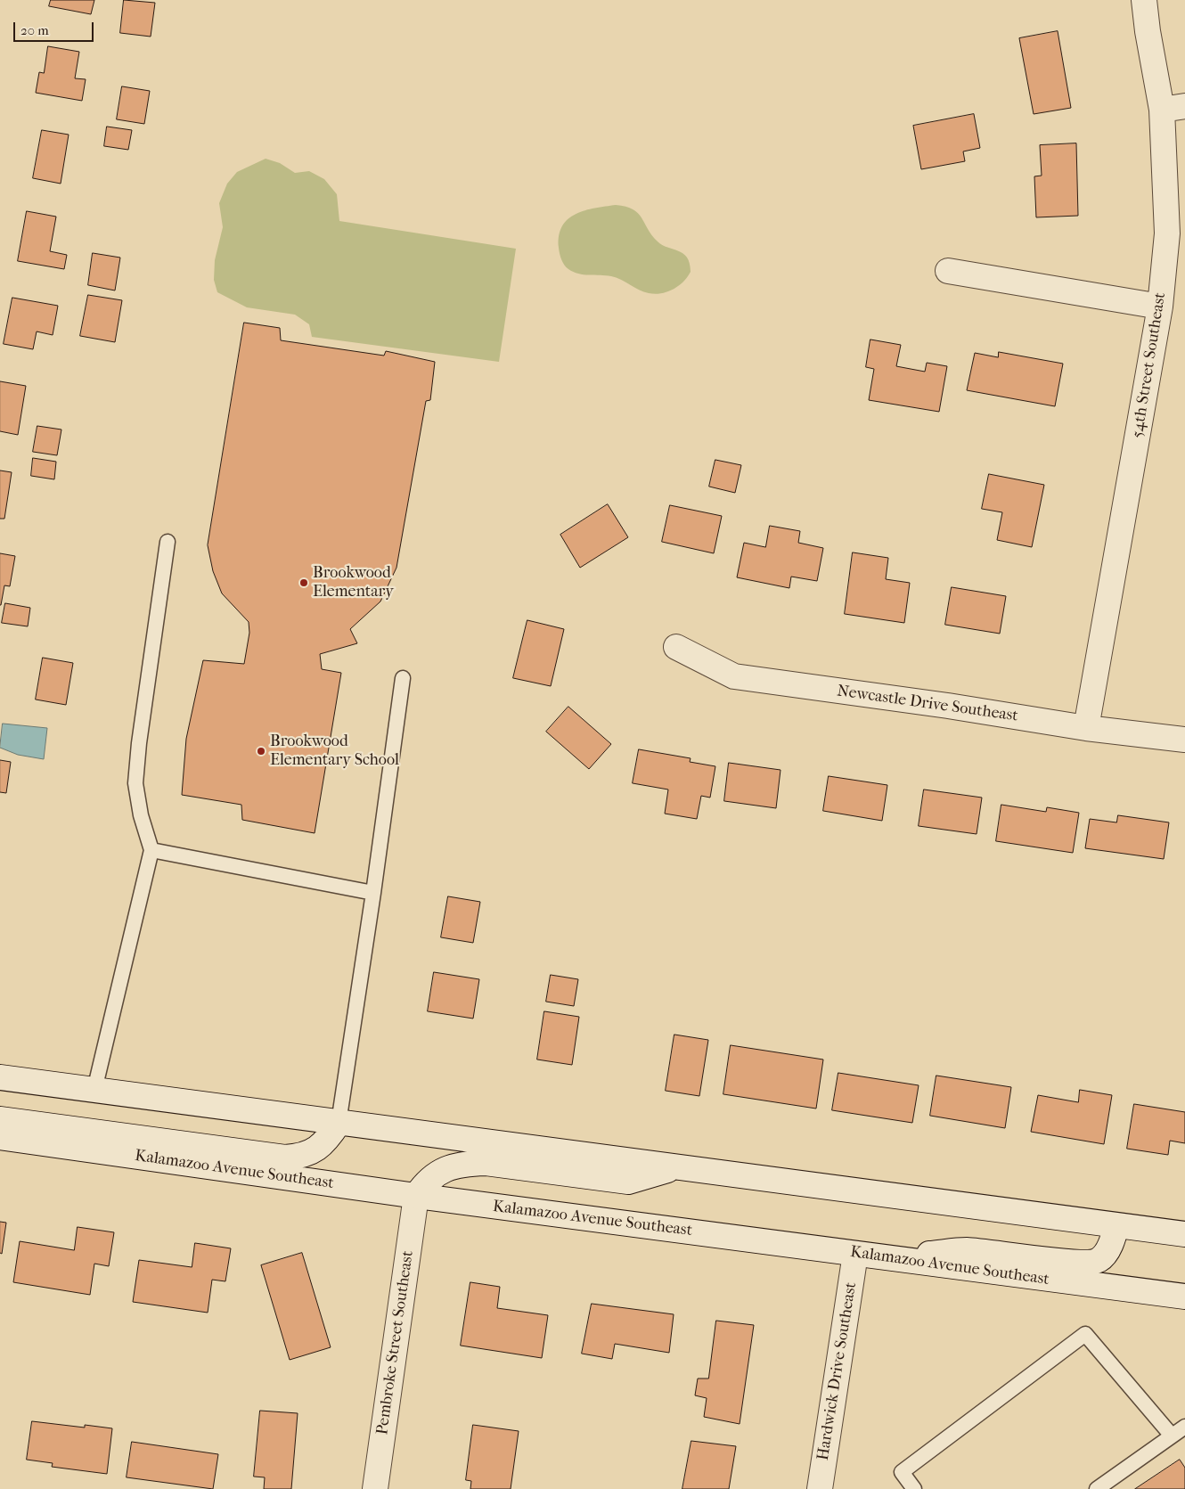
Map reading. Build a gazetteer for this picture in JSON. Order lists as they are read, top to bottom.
{
  "streets": {
    "main road": [
      "54th Street Southeast",
      "Newcastle Drive Southeast",
      "Kalamazoo Avenue Southeast",
      "Pembroke Street Southeast",
      "Hardwick Drive Southeast"
    ]
  },
  "crossings": [
    ["54th Street Southeast", "Newcastle Drive Southeast"],
    ["Kalamazoo Avenue Southeast", "Pembroke Street Southeast"],
    ["Kalamazoo Avenue Southeast", "Hardwick Drive Southeast"]
  ],
  "places": ["Brookwood Elementary", "Brookwood Elementary School"],
  "scale_bar": "20 m"
}
